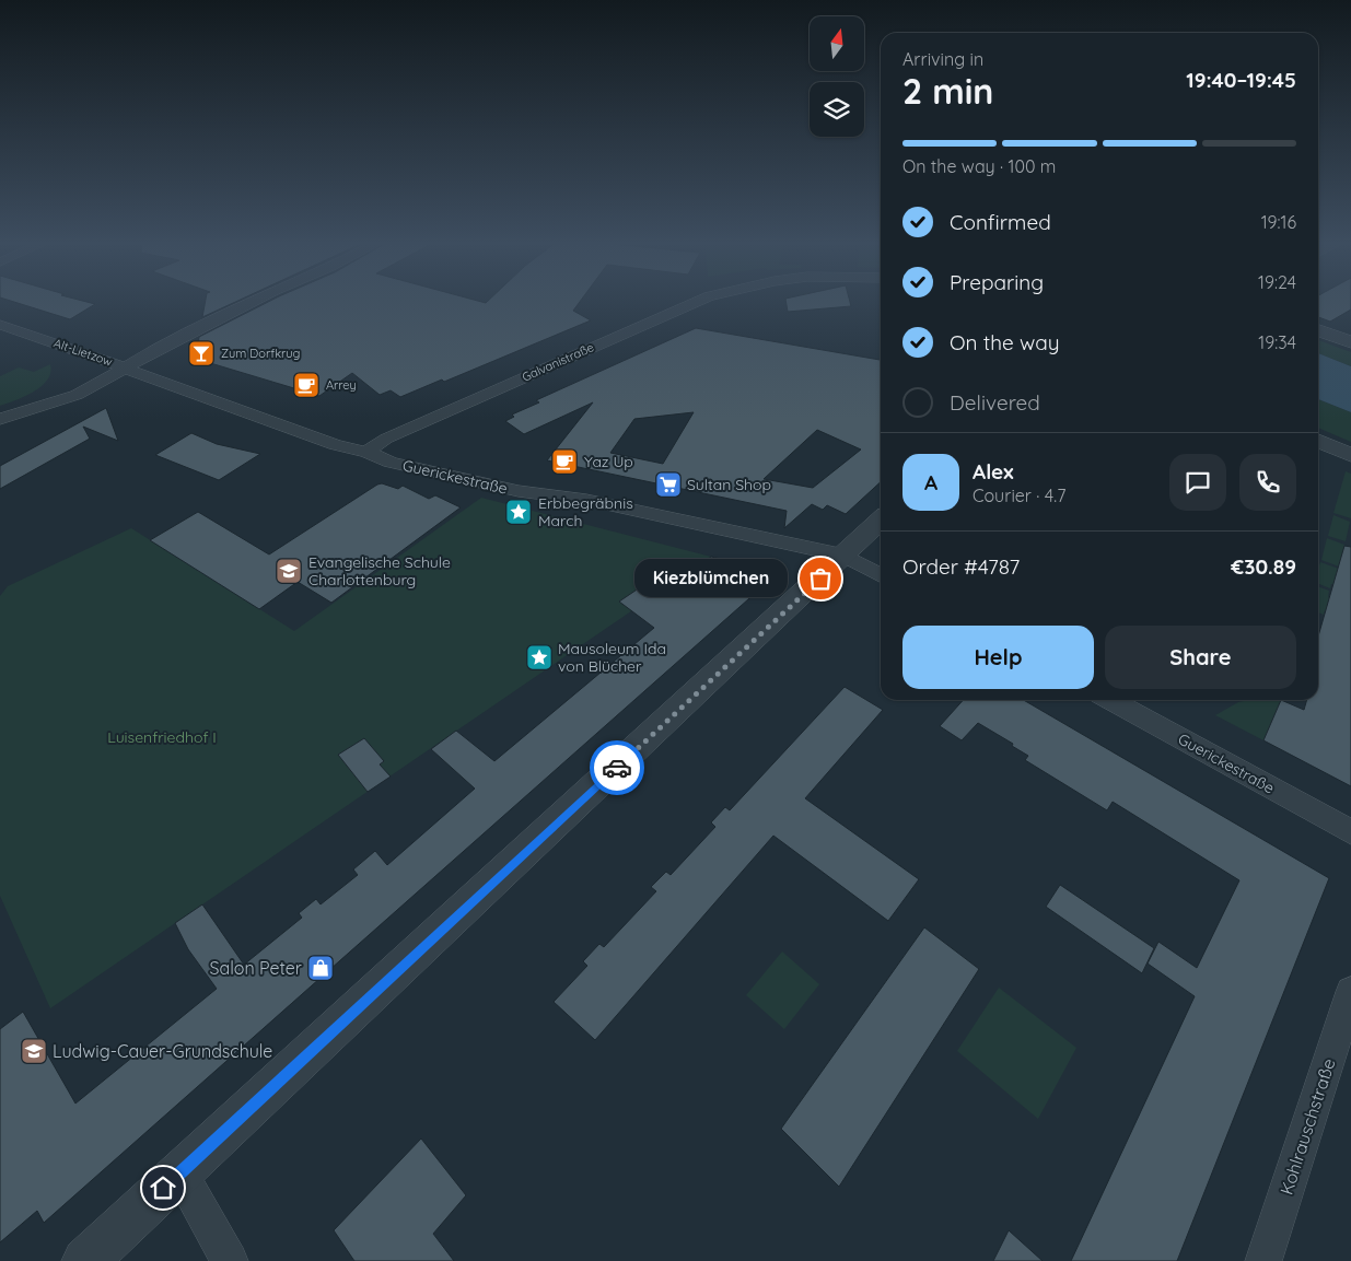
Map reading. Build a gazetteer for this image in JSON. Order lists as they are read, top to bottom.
{
  "streets": {
    "street": [
      "Alt-Lietzow",
      "Galvanistraße",
      "Guerickestraße",
      "Kohlrauschstraße"
    ]
  },
  "crossings": [
    ["Alt-Lietzow", "Guerickestraße"],
    ["Galvanistraße", "Guerickestraße"]
  ],
  "parks": ["Luisenfriedhof I"],
  "places": {
    "bar": ["Zum Dorfkrug"],
    "cafe": ["Arrey", "Yaz Up"],
    "supermarket": ["Sultan Shop"],
    "place": ["Erbbegräbnis March", "Mausoleum Ida von Blücher"],
    "school or university": ["Evangelische Schule Charlottenburg", "Ludwig-Cauer-Grundschule"],
    "other": ["Kiezblümchen"],
    "shop": ["Salon Peter"]
  },
  "north": "top",
  "page": {
    "heading": ["2 min", "Arriving in", "19:40–19:45"],
    "panel": [
      "Alex",
      "Courier · 4.7",
      "Order #4787",
      "€30.89"
    ],
    "bar": "On the way · 100 m",
    "list": [
      ["Confirmed", "19:16"],
      ["Preparing", "19:24"],
      ["On the way", "19:34"],
      "Delivered"
    ],
    "round": "A",
    "bubble": "Kiezblümchen",
    "buttons": ["Help", "Share"]
  }
}
